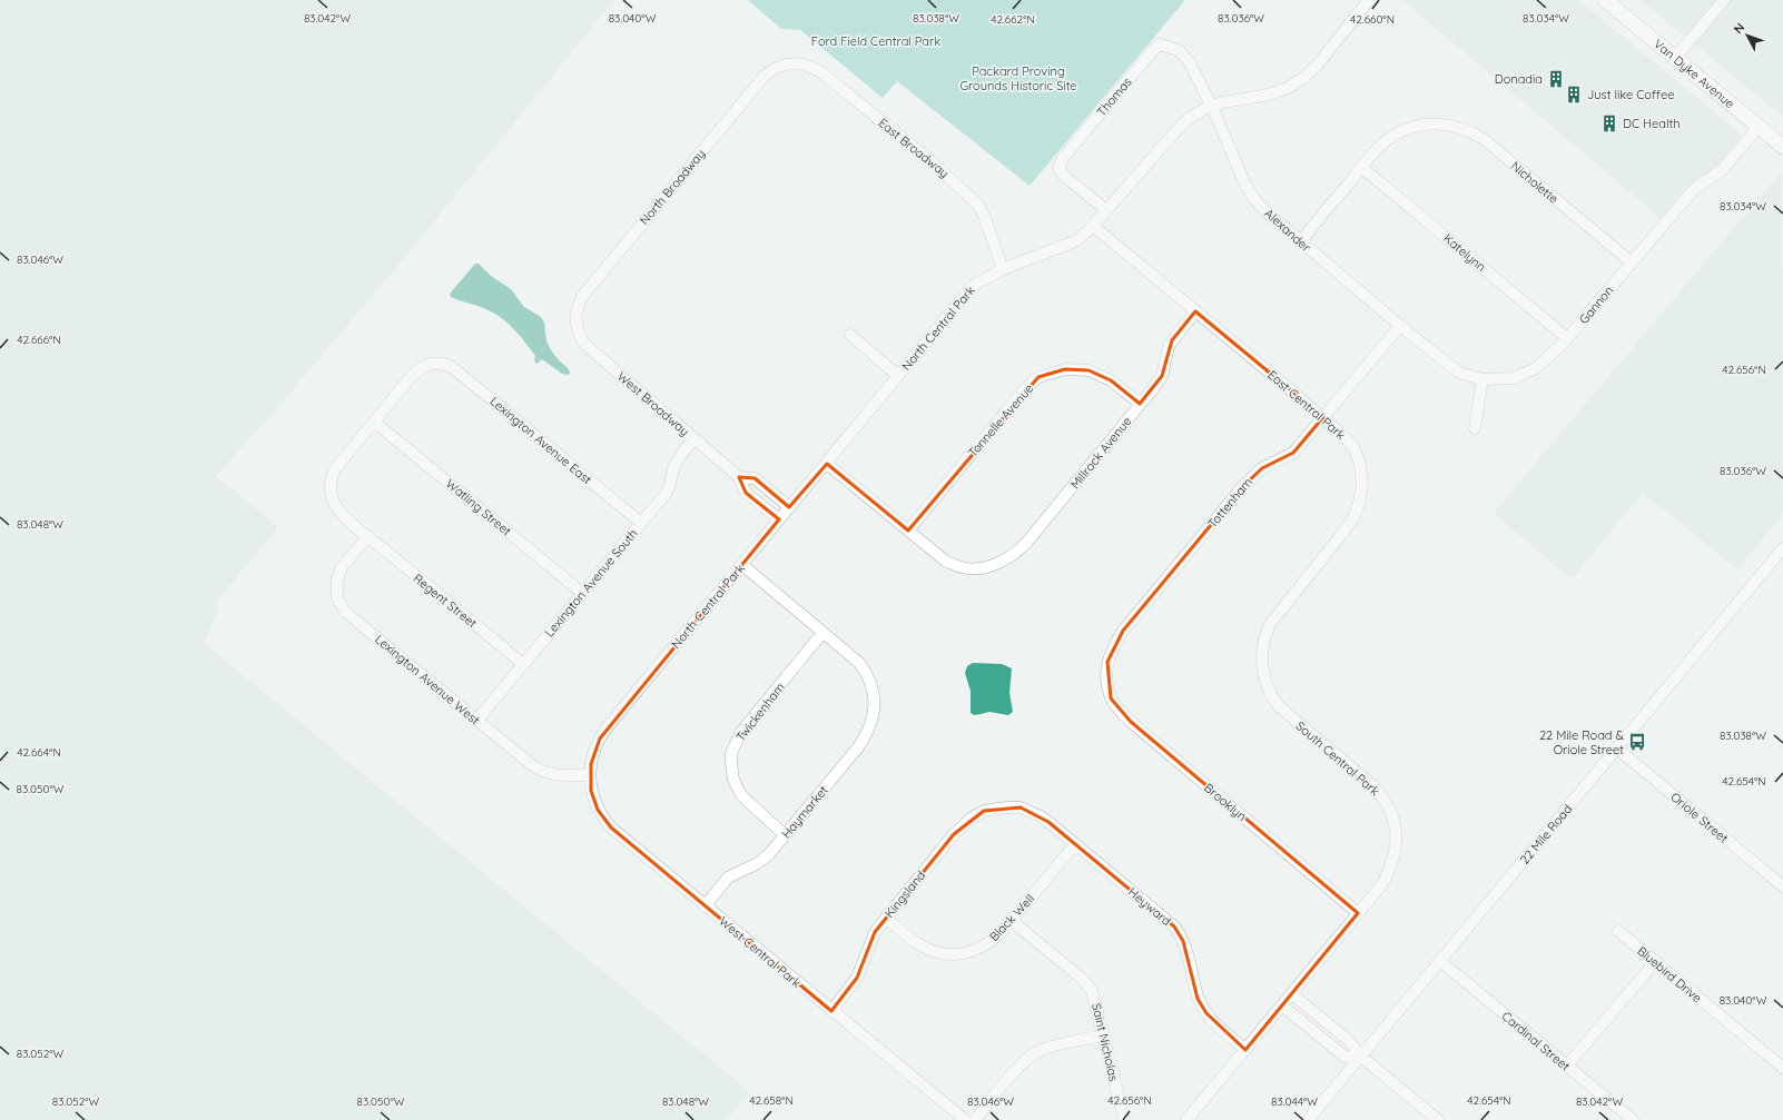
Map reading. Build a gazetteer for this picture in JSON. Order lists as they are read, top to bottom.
{
  "streets": {
    "main road": ["Van Dyke Avenue"],
    "street": [
      "Thomas",
      "East Broadway",
      "Nicholette",
      "North Broadway",
      "Alexander",
      "Katelynn",
      "Gannon",
      "North Central Park",
      "West Broadway",
      "East Central Park",
      "Tonnelle Avenue",
      "Lexington Avenue East",
      "Millrock Avenue",
      "Tottenham",
      "Watling Street",
      "Lexington Avenue South",
      "Regent Street",
      "Lexington Avenue West",
      "Twickenham",
      "South Central Park",
      "Brooklyn",
      "Haymarket",
      "Oriole Street",
      "22 Mile Road",
      "Kingsland",
      "Heyward",
      "Black Well",
      "West Central Park",
      "Bluebird Drive",
      "Cardinal Street",
      "Saint Nicholas"
    ]
  },
  "crossings": [
    ["Van Dyke Avenue", "Gannon"],
    ["Thomas", "Alexander"],
    ["Thomas", "North Central Park"],
    ["East Broadway", "North Broadway"],
    ["East Broadway", "North Central Park"],
    ["Nicholette", "Katelynn"],
    ["Nicholette", "Gannon"],
    ["North Broadway", "West Broadway"],
    ["Alexander", "Gannon"],
    ["Alexander", "North Central Park"],
    ["Alexander", "Tottenham"],
    ["Katelynn", "Gannon"],
    ["Gannon", "Tottenham"],
    ["North Central Park", "West Broadway"],
    ["North Central Park", "East Central Park"],
    ["North Central Park", "Lexington Avenue West"],
    ["North Central Park", "Haymarket"],
    ["North Central Park", "West Central Park"],
    ["West Broadway", "Lexington Avenue South"],
    ["East Central Park", "Millrock Avenue"],
    ["East Central Park", "Tottenham"],
    ["East Central Park", "South Central Park"],
    ["Tonnelle Avenue", "Millrock Avenue"],
    ["Lexington Avenue East", "Lexington Avenue South"],
    ["Lexington Avenue East", "Regent Street"],
    ["Tottenham", "Brooklyn"],
    ["Watling Street", "Lexington Avenue South"],
    ["Watling Street", "Regent Street"],
    ["Lexington Avenue South", "Regent Street"],
    ["Lexington Avenue South", "Lexington Avenue West"],
    ["Regent Street", "Lexington Avenue West"],
    ["Lexington Avenue West", "West Central Park"],
    ["Twickenham", "Haymarket"],
    ["South Central Park", "Brooklyn"],
    ["South Central Park", "Heyward"],
    ["Haymarket", "West Central Park"],
    ["Oriole Street", "22 Mile Road"],
    ["22 Mile Road", "Cardinal Street"],
    ["Kingsland", "Heyward"],
    ["Kingsland", "Black Well"],
    ["Kingsland", "West Central Park"],
    ["Heyward", "Black Well"],
    ["Black Well", "Saint Nicholas"]
  ],
  "parks": ["Ford Field Central Park", "Packard Proving Grounds Historic Site"],
  "places": {
    "building": ["Donadia", "Just like Coffee", "DC Health"],
    "bus stop": ["22 Mile Road & Oriole Street"]
  },
  "north": "top left",
  "coordinates": [
    "83.042°W",
    "83.040°W",
    "83.038°W",
    "83.036°W",
    "83.034°W",
    "42.662°N",
    "42.660°N",
    "83.046°W",
    "42.666°N",
    "42.656°N",
    "83.048°W",
    "42.664°N",
    "42.654°N",
    "83.050°W",
    "83.052°W",
    "42.658°N",
    "83.044°W"
  ]
}
